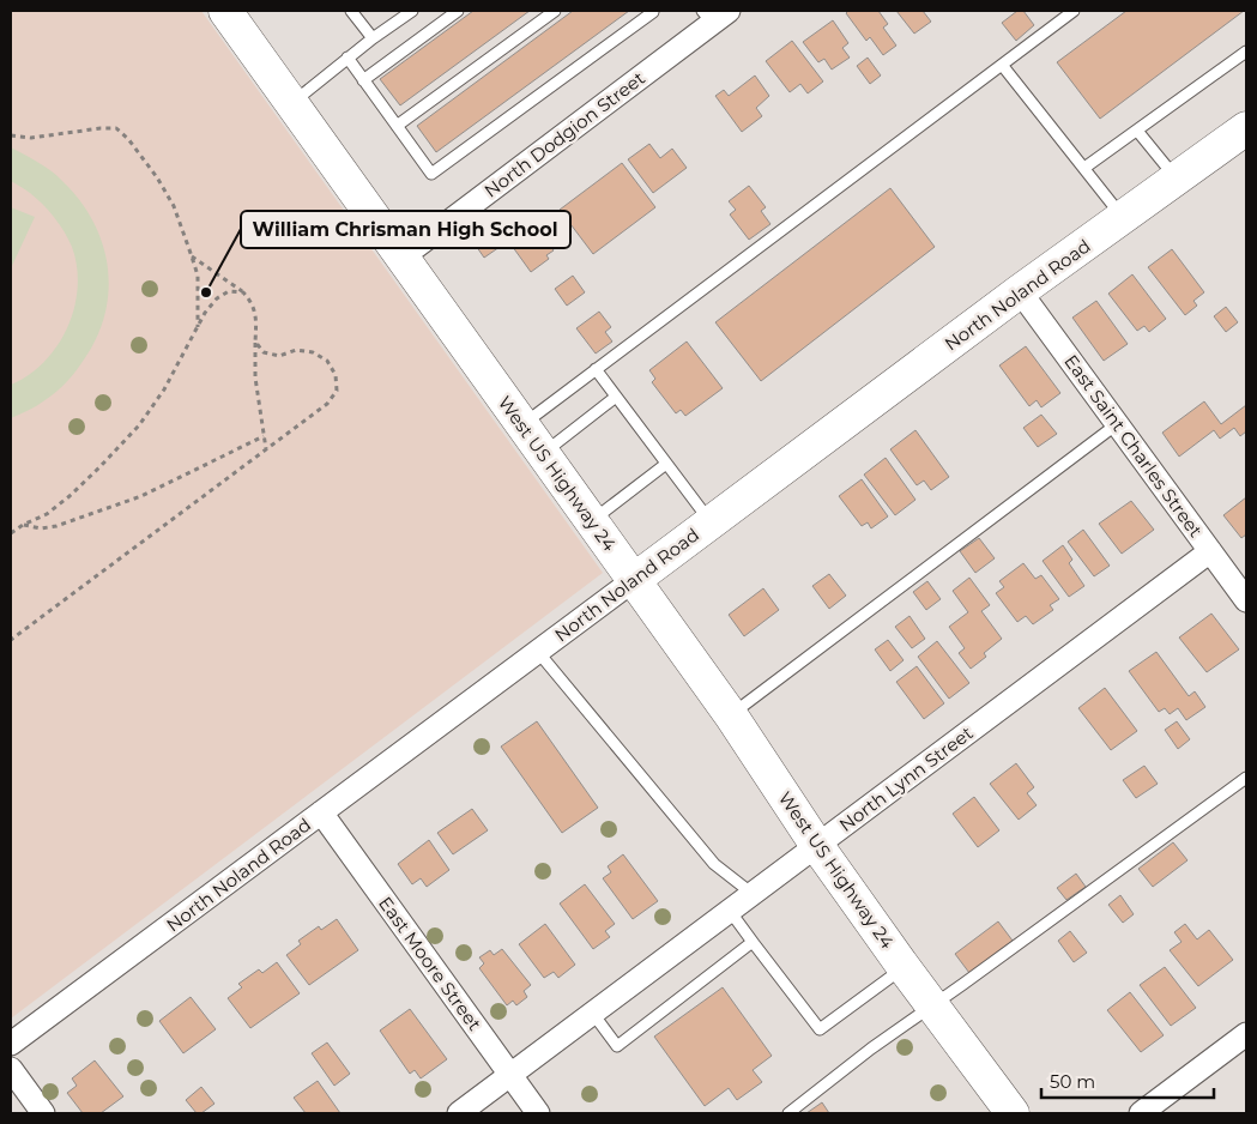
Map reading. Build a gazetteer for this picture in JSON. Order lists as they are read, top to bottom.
{
  "streets": {
    "main road": ["North Noland Road", "West US Highway 24"],
    "street": [
      "North Dodgion Street",
      "East Saint Charles Street",
      "North Lynn Street",
      "East Moore Street"
    ]
  },
  "crossings": [
    ["North Dodgion Street", "West US Highway 24"],
    ["North Noland Road", "East Saint Charles Street"],
    ["North Noland Road", "West US Highway 24"],
    ["North Noland Road", "East Moore Street"],
    ["East Saint Charles Street", "North Lynn Street"],
    ["West US Highway 24", "North Lynn Street"],
    ["North Lynn Street", "East Moore Street"]
  ],
  "places": ["William Chrisman High School"],
  "scale_bar": "50 m"
}
